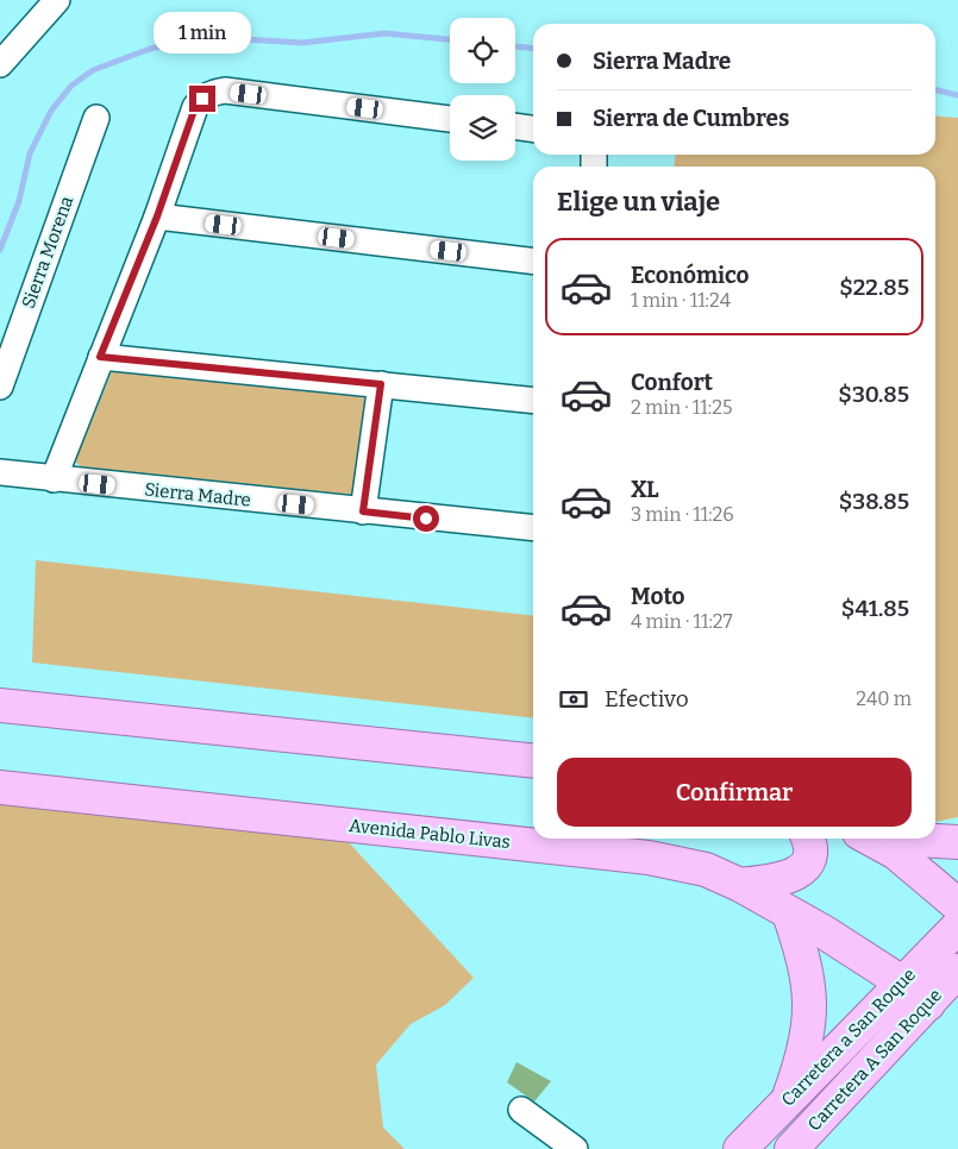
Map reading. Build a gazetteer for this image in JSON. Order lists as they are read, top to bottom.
{
  "streets": {
    "main road": ["Avenida Pablo Livas", "Carretera a San Roque", "Carretera A San Roque"],
    "street": ["Sierra Morena", "Sierra Madre"]
  },
  "crossings": [
    ["Avenida Pablo Livas", "Carretera a San Roque"],
    ["Avenida Pablo Livas", "Carretera A San Roque"]
  ],
  "page": {
    "bubble": "1 min",
    "banner": ["Sierra Madre", "Sierra de Cumbres"],
    "heading": "Elige un viaje",
    "list": [
      {
        "name": "Económico",
        "note": "1 min · 11:24",
        "value": "$22.85"
      },
      {
        "name": "Confort",
        "note": "2 min · 11:25",
        "value": "$30.85"
      },
      {
        "name": "XL",
        "note": "3 min · 11:26",
        "value": "$38.85"
      },
      {
        "name": "Moto",
        "note": "4 min · 11:27",
        "value": "$41.85"
      }
    ],
    "pay": ["Efectivo", "240 m"],
    "buttons": "Confirmar"
  }
}
